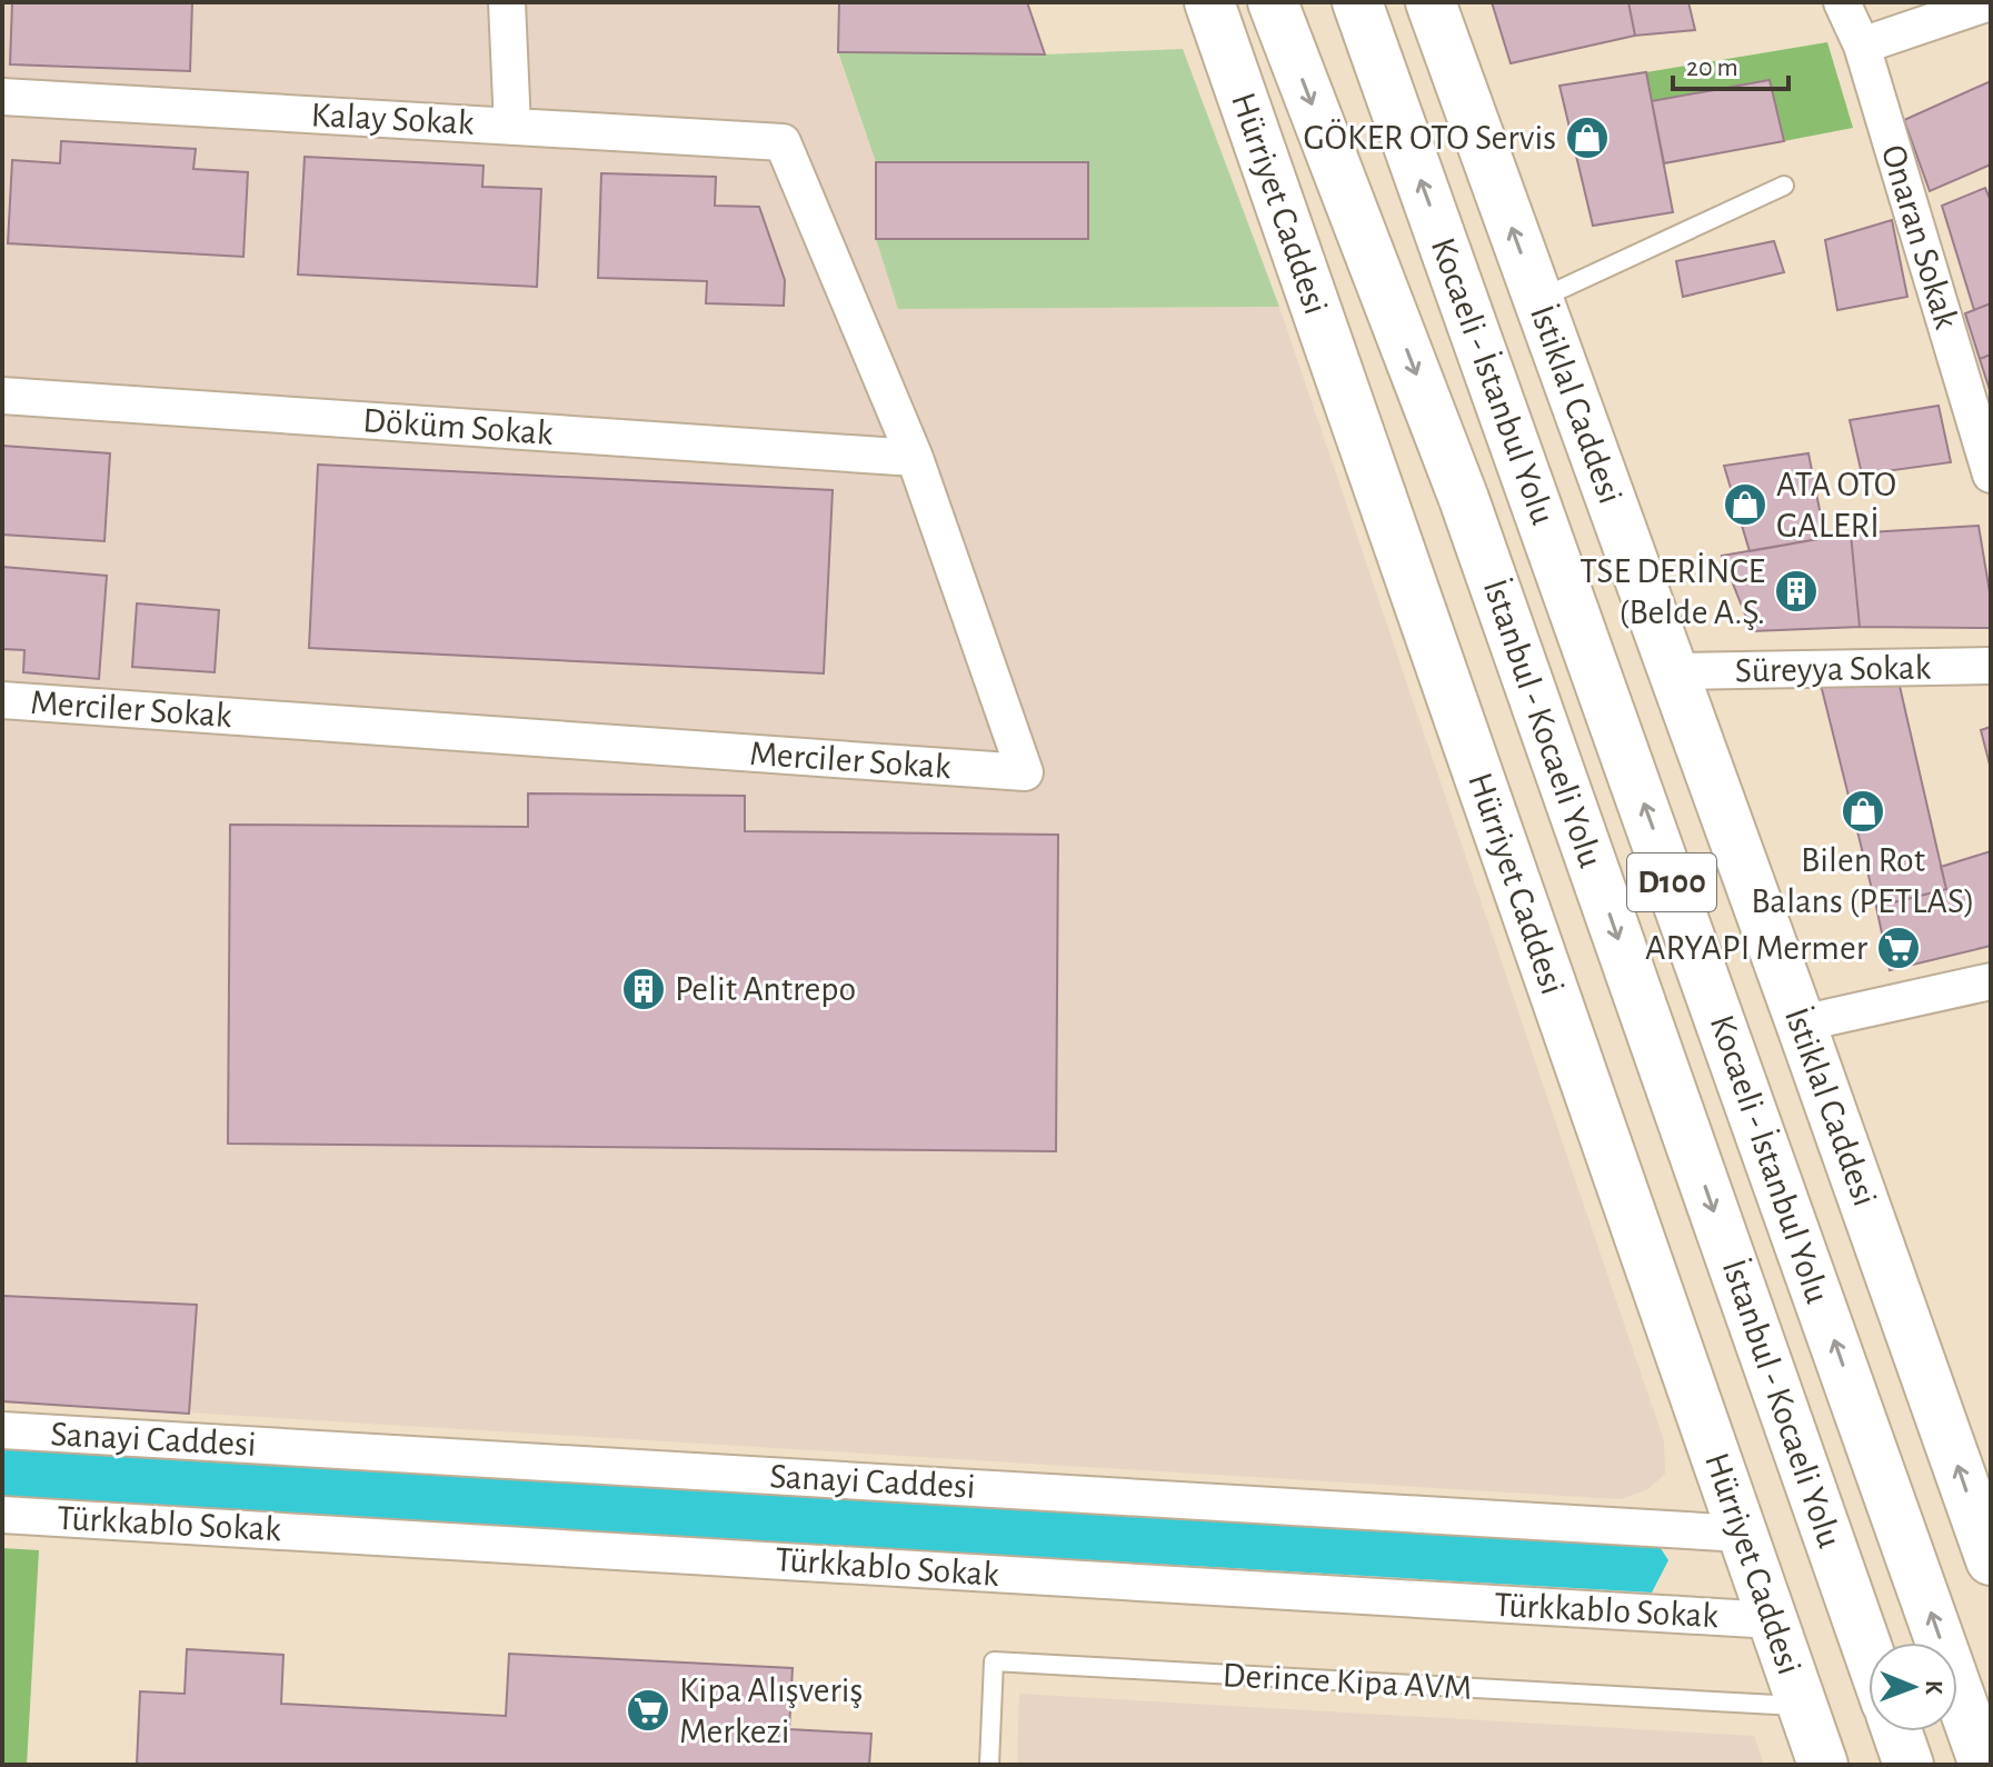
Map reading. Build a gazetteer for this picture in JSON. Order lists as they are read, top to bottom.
{
  "streets": {
    "main road": [
      "Hürriyet Caddesi",
      "Kocaeli - İstanbul Yolu",
      "İstiklal Caddesi",
      "İstanbul - Kocaeli Yolu",
      "D100"
    ],
    "street": [
      "Kalay Sokak",
      "Onaran Sokak",
      "Döküm Sokak",
      "Süreyya Sokak",
      "Merciler Sokak",
      "Sanayi Caddesi",
      "Türkkablo Sokak"
    ],
    "lane": ["Derince Kipa AVM"]
  },
  "crossings": [
    ["Kalay Sokak", "Merciler Sokak"],
    ["Hürriyet Caddesi", "Sanayi Caddesi"],
    ["Hürriyet Caddesi", "Türkkablo Sokak"],
    ["Hürriyet Caddesi", "Derince Kipa AVM"],
    ["İstiklal Caddesi", "Süreyya Sokak"],
    ["Döküm Sokak", "Merciler Sokak"]
  ],
  "one_way": ["Kocaeli - İstanbul Yolu", "İstiklal Caddesi", "İstanbul - Kocaeli Yolu"],
  "places": {
    "shop": ["GÖKER OTO Servis", "ATA OTO GALERİ", "Bilen Rot Balans (PETLAS)"],
    "building": ["TSE DERİNCE (Belde A.Ş.", "Pelit Antrepo"],
    "supermarket": ["ARYAPI Mermer", "Kipa Alışveriş Merkezi"]
  },
  "scale_bar": "20 m",
  "north": "right"
}
